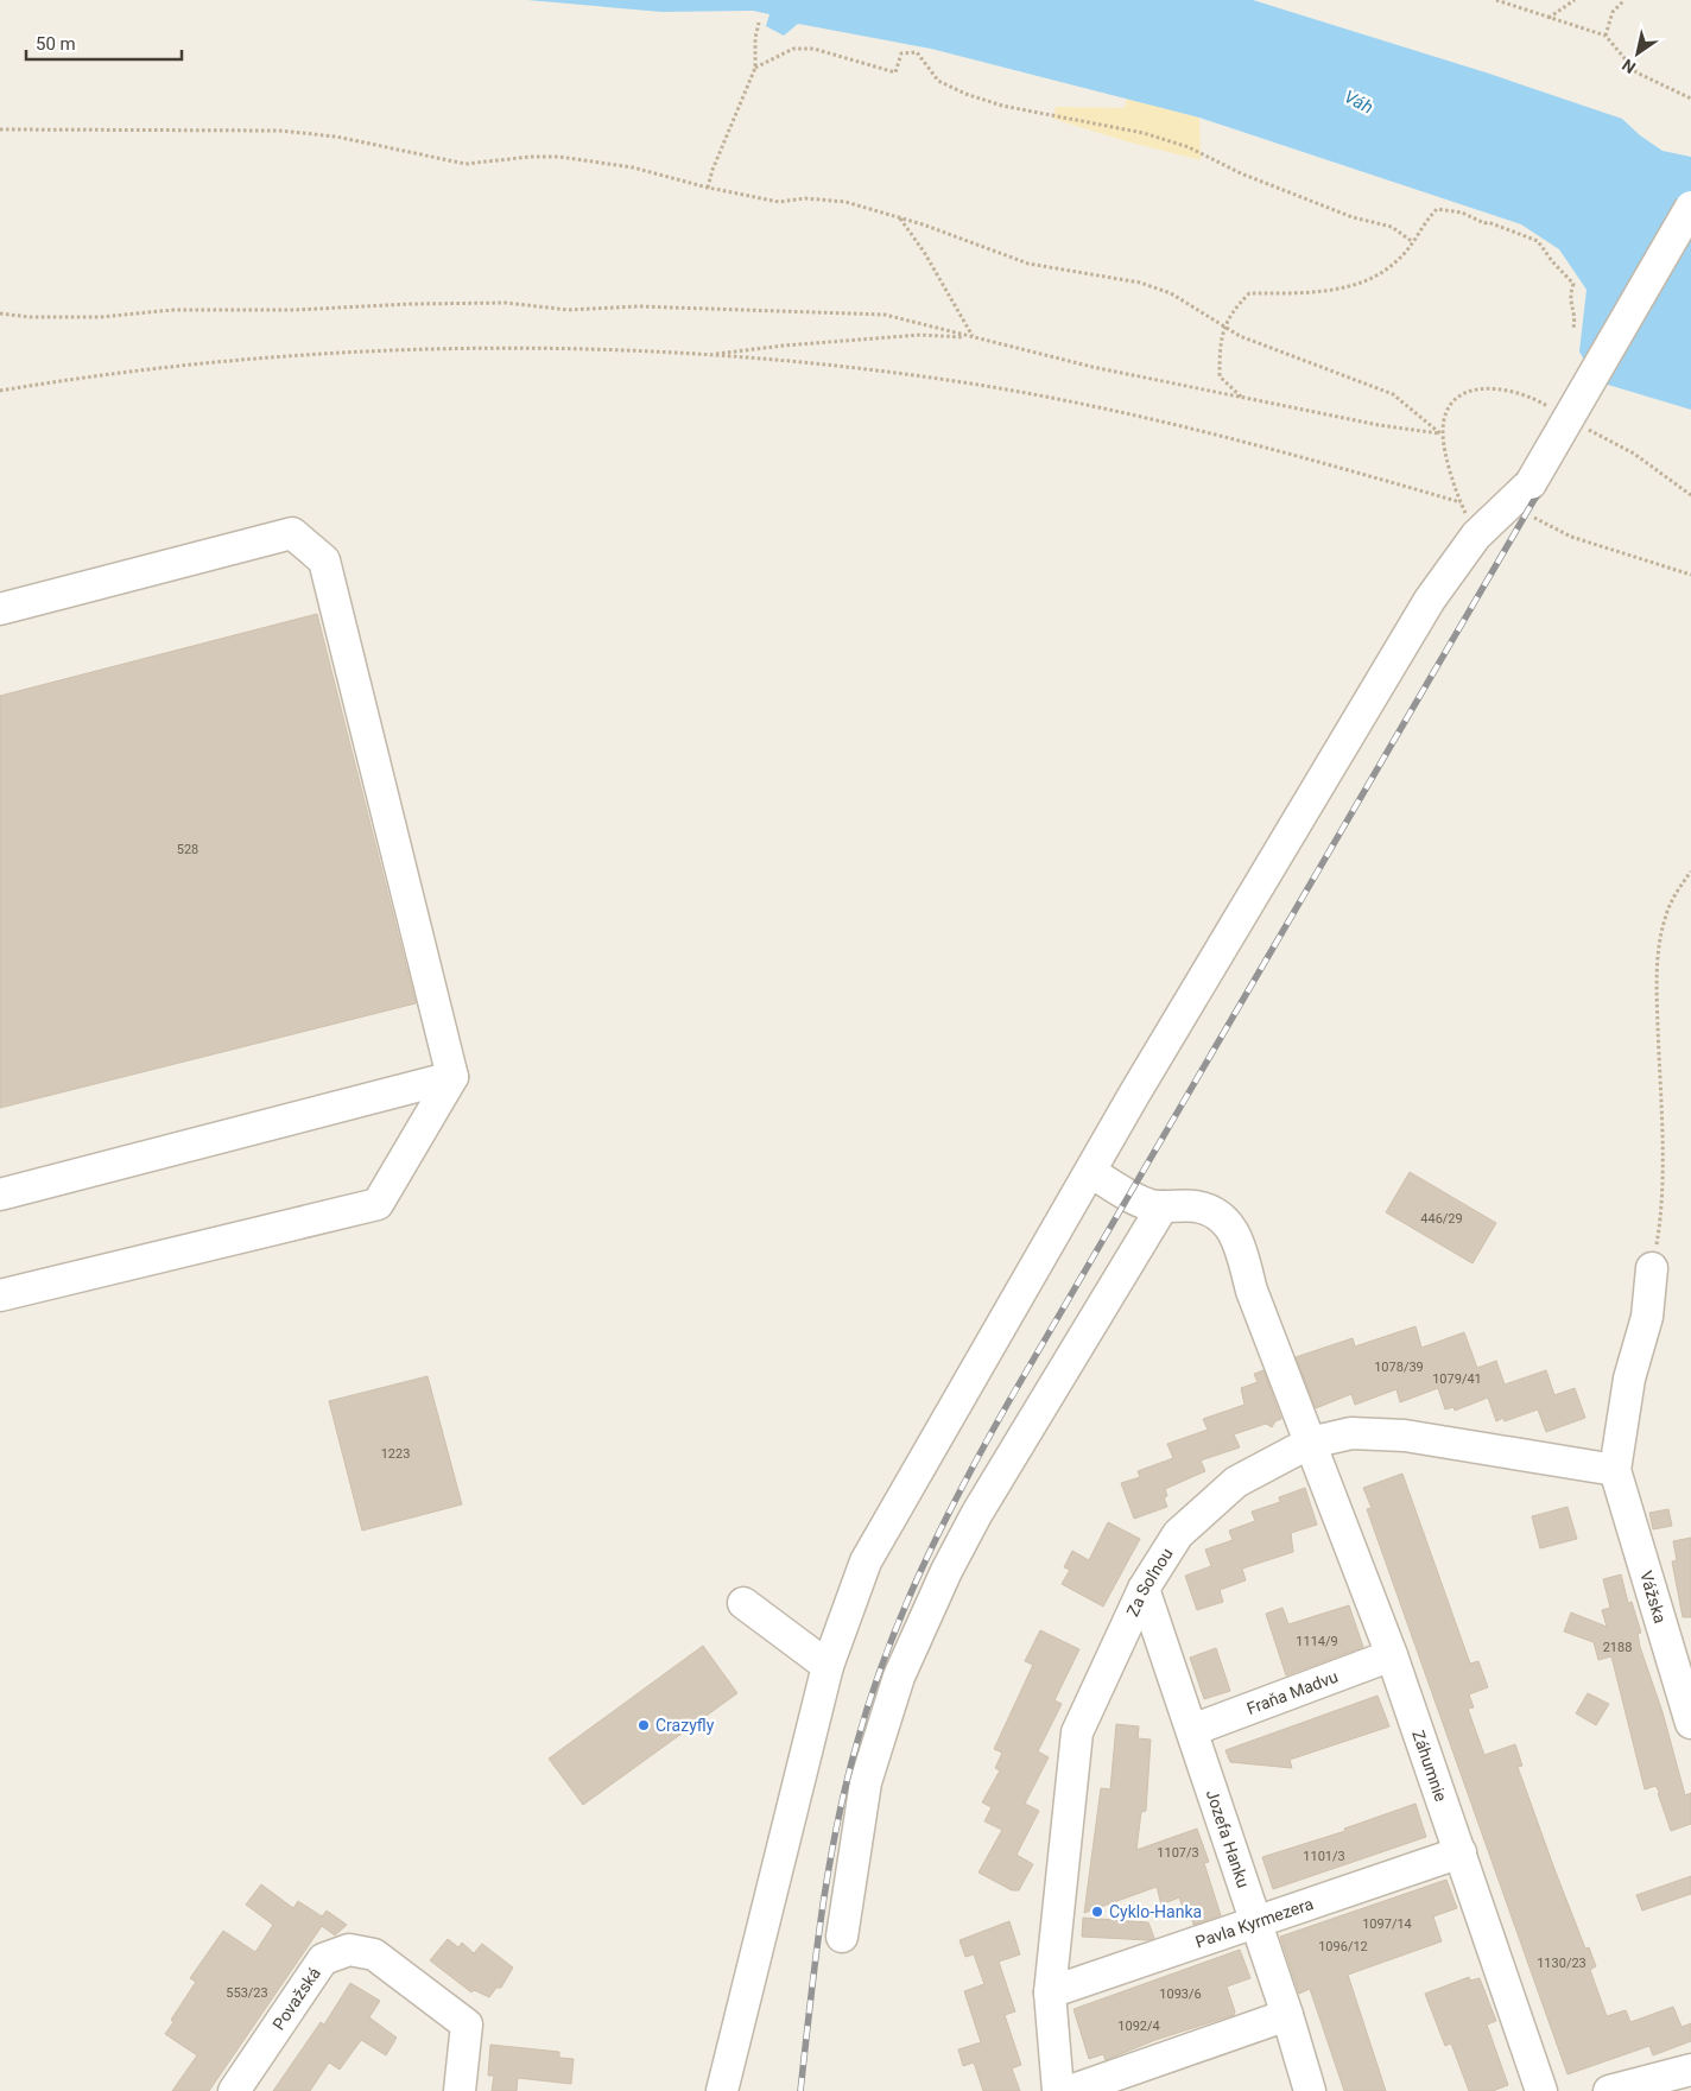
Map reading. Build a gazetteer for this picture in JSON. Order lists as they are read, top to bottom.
{
  "streets": {
    "street": [
      "Za Soľnou",
      "Vážska",
      "Fraňa Madvu",
      "Záhumnie",
      "Jozefa Hanku",
      "Pavla Kyrmezera",
      "Považská"
    ]
  },
  "crossings": [
    ["Za Soľnou", "Vážska"],
    ["Za Soľnou", "Záhumnie"],
    ["Za Soľnou", "Jozefa Hanku"],
    ["Za Soľnou", "Pavla Kyrmezera"],
    ["Fraňa Madvu", "Záhumnie"],
    ["Fraňa Madvu", "Jozefa Hanku"],
    ["Záhumnie", "Pavla Kyrmezera"],
    ["Jozefa Hanku", "Pavla Kyrmezera"]
  ],
  "water": ["Váh"],
  "places": ["Crazyfly", "Cyklo-Hanka"],
  "house_numbers": [
    "528",
    "446/29",
    "1078/39",
    "1079/41",
    "1223",
    "1114/9",
    "2188",
    "1107/3",
    "1101/3",
    "1097/14",
    "1096/12",
    "1130/23",
    "553/23",
    "1093/6",
    "1092/4"
  ],
  "scale_bar": "50 m",
  "north": "bottom left"
}
